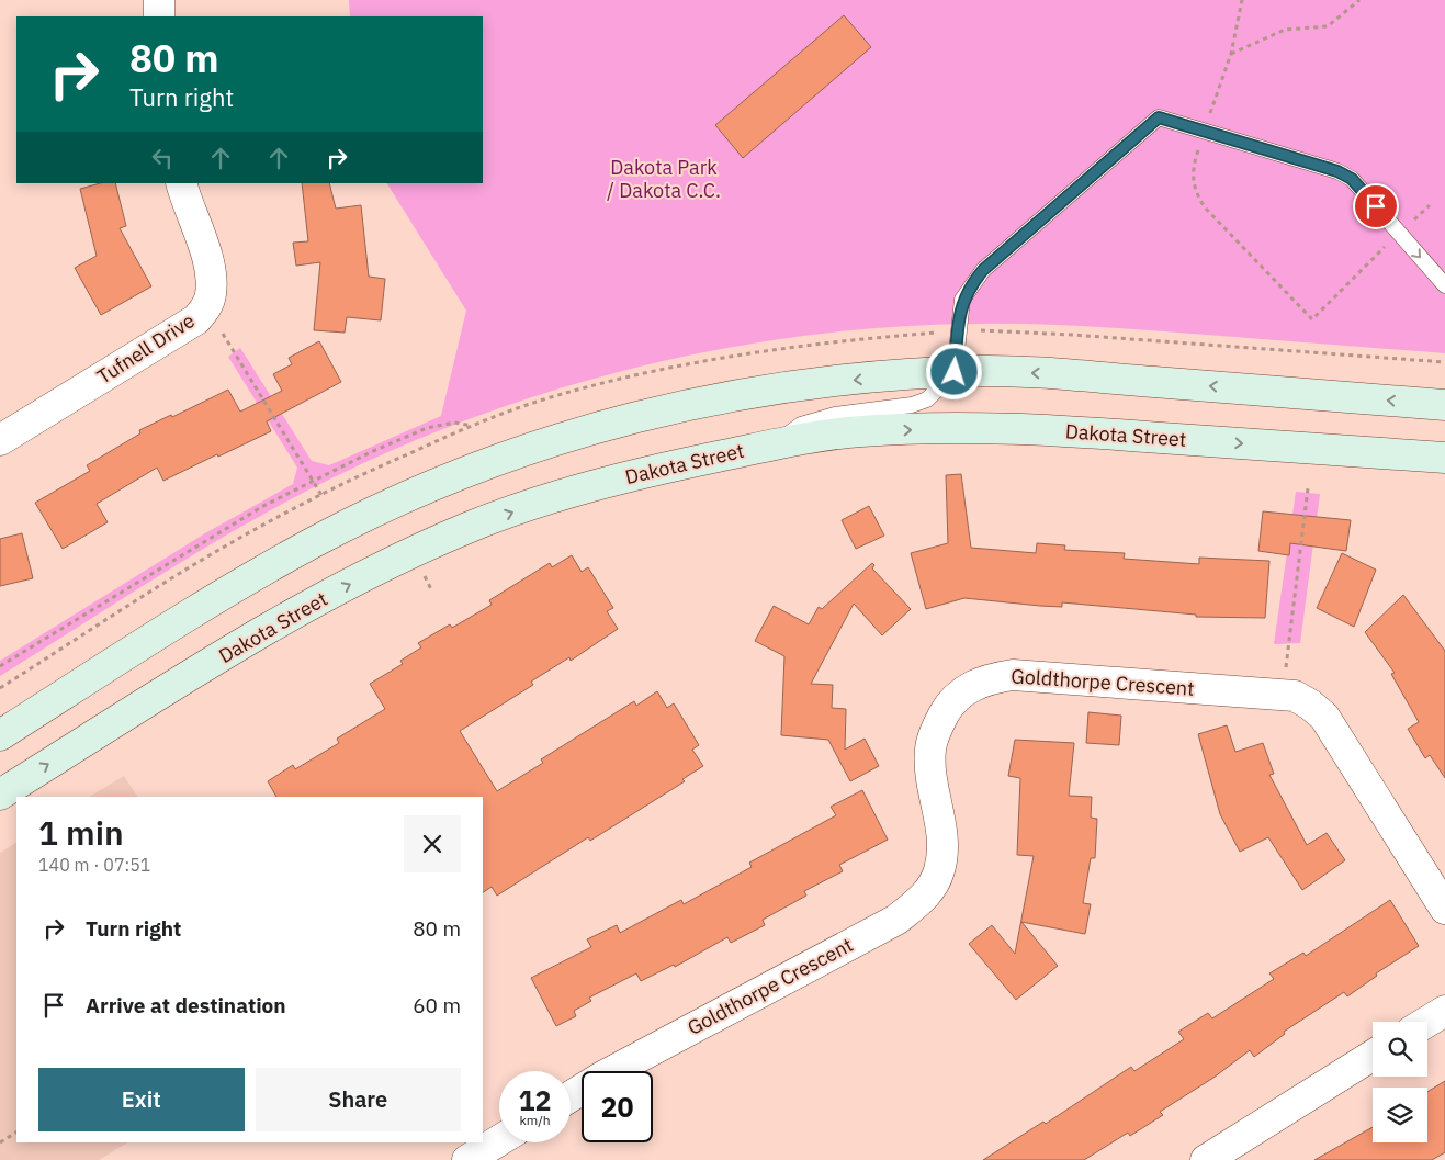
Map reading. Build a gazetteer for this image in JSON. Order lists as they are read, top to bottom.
{
  "streets": {
    "main road": ["Dakota Street"],
    "street": ["Tufnell Drive", "Goldthorpe Crescent"]
  },
  "parks": ["Dakota Park / Dakota C.C."],
  "page": {
    "turn": ["80 m", "Turn right"],
    "heading": ["1 min", "140 m · 07:51"],
    "list": [
      {
        "name": "Turn right",
        "value": "80 m"
      },
      {
        "name": "Arrive at destination",
        "value": "60 m"
      }
    ],
    "buttons": ["Exit", "Share"],
    "speed": "12 km/h",
    "limit": "20"
  }
}
